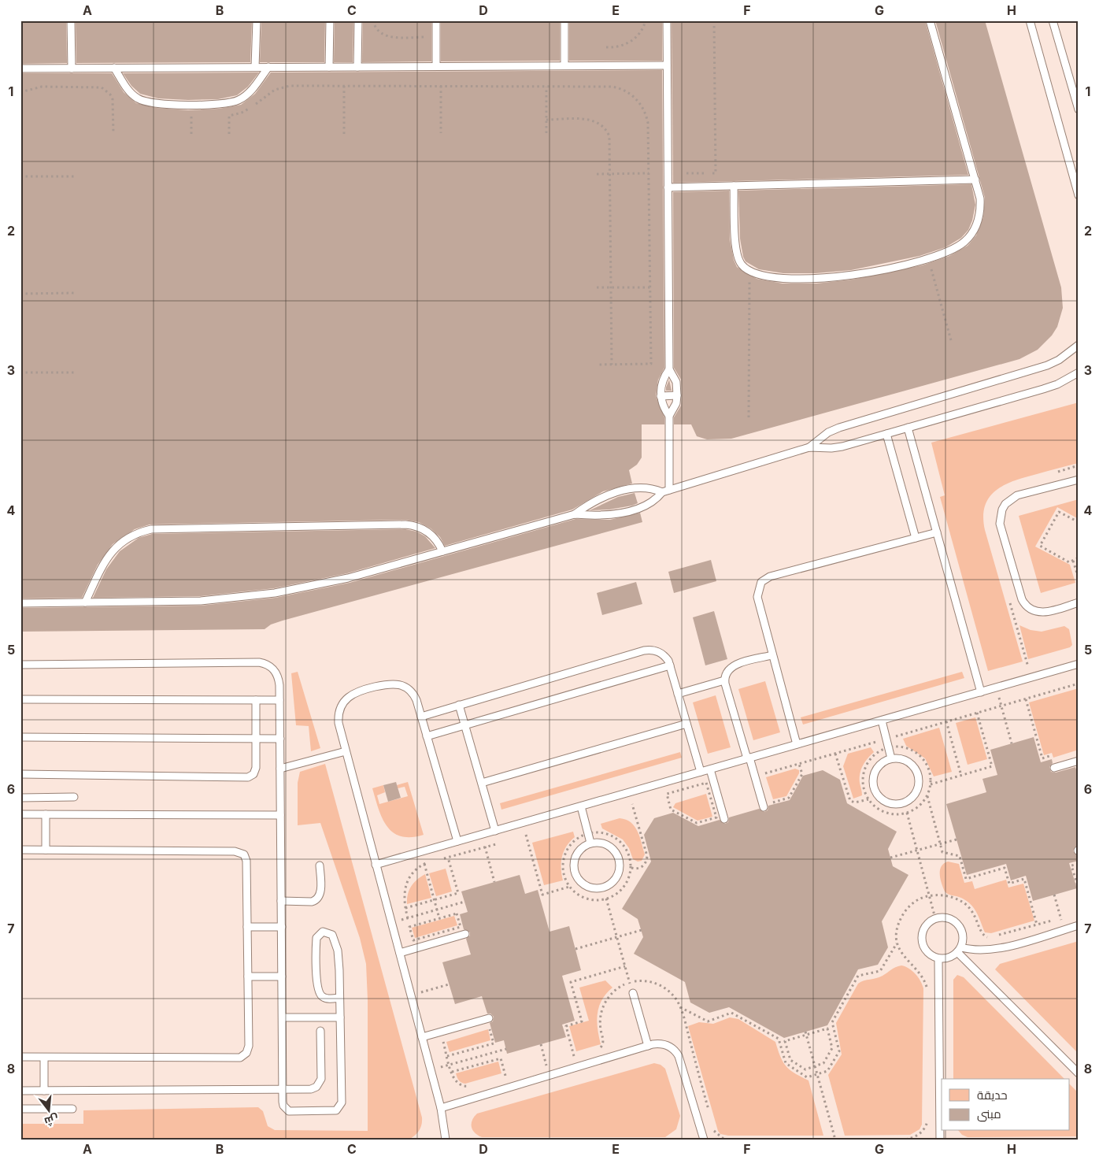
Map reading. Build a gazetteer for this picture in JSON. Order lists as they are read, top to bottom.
{
  "legend": ["حديقة", "مبنى"],
  "north": "bottom",
  "grid": {
    "columns": [
      "A",
      "B",
      "C",
      "D",
      "E",
      "F",
      "G",
      "H"
    ],
    "rows": [
      "1",
      "2",
      "3",
      "4",
      "5",
      "6",
      "7",
      "8"
    ]
  }
}
